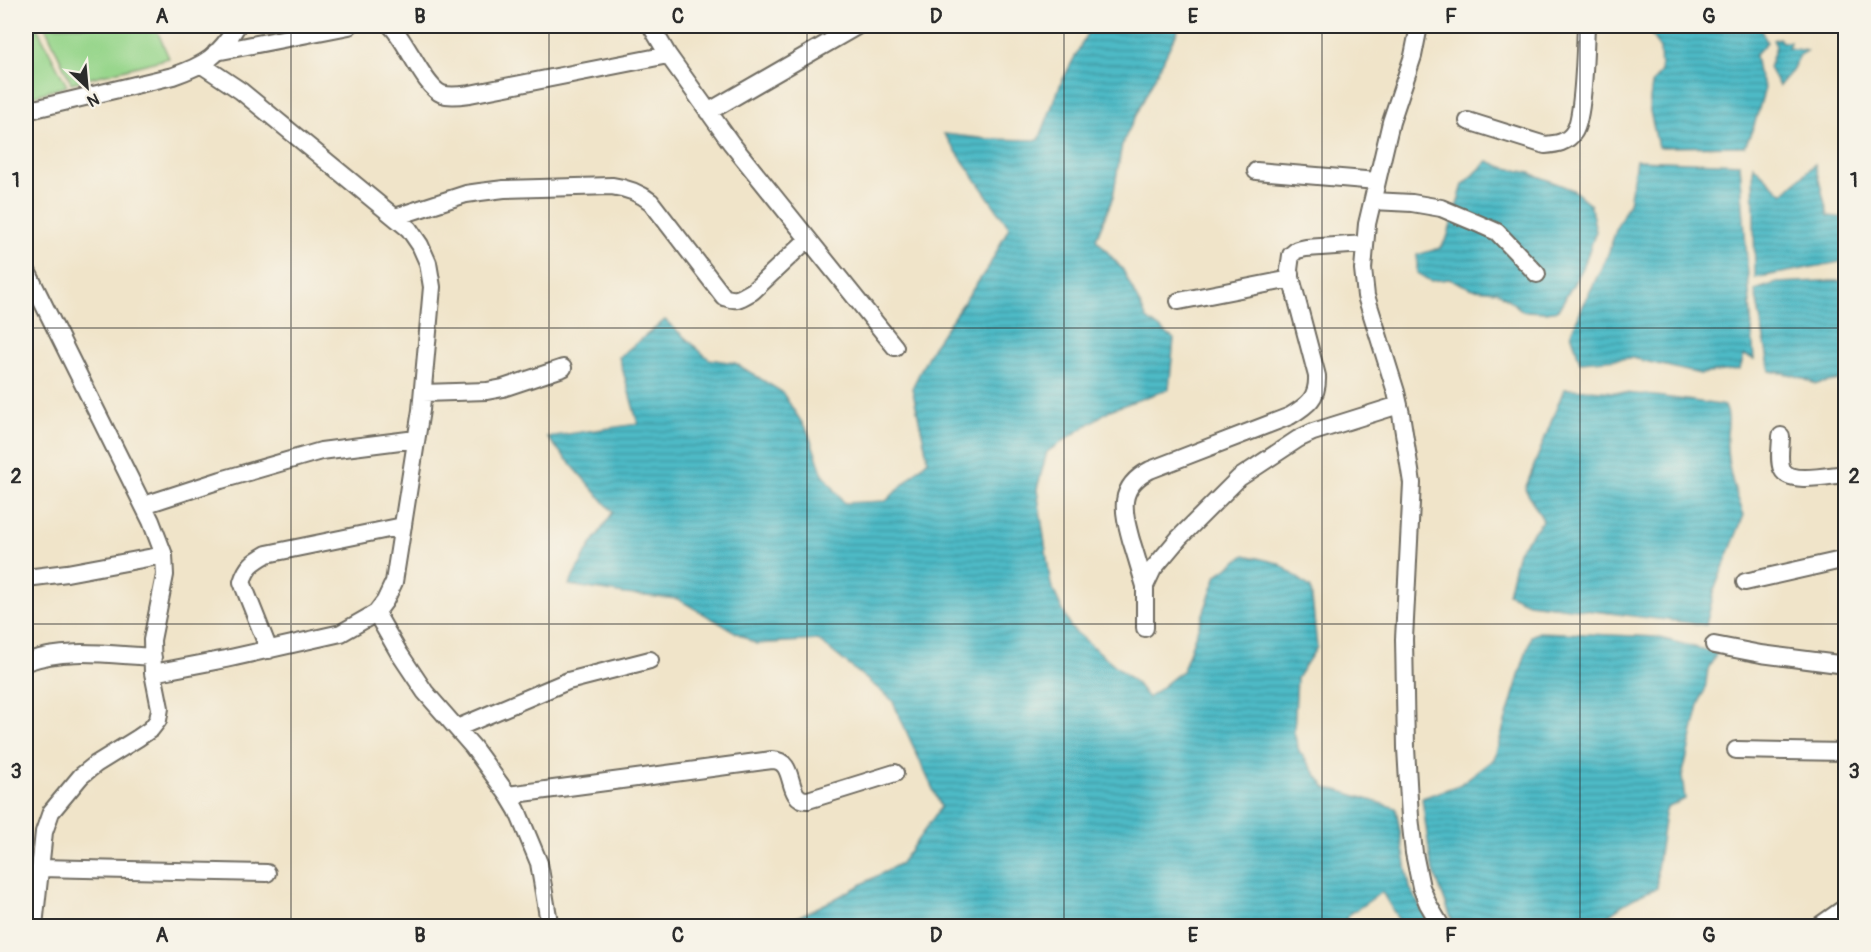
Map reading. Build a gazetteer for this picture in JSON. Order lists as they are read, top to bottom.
{
  "north": "bottom right",
  "grid": {
    "columns": [
      "A",
      "B",
      "C",
      "D",
      "E",
      "F",
      "G"
    ],
    "rows": ["1", "2", "3"]
  }
}
